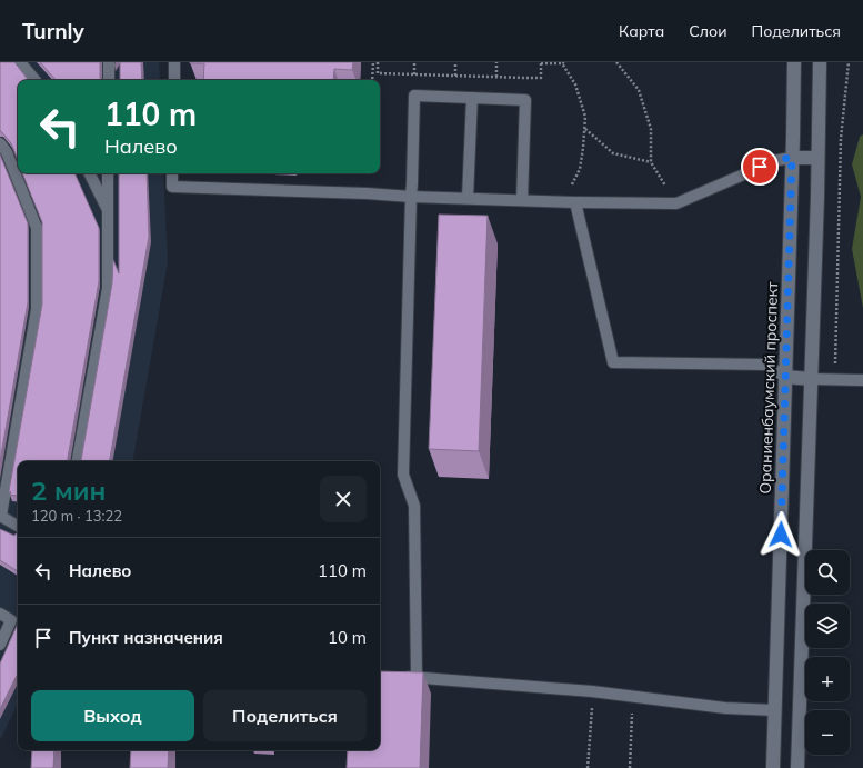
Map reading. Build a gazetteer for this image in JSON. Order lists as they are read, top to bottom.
{
  "streets": {
    "main road": ["Ораниенбаумский проспект"]
  },
  "page": {
    "header": "Turnly",
    "nav": ["Карта", "Слои", "Поделиться"],
    "turn": ["110 m", "Налево"],
    "heading": ["2 мин", "120 m · 13:22"],
    "list": [
      {
        "name": "Налево",
        "value": "110 m"
      },
      {
        "name": "Пункт назначения",
        "value": "10 m"
      }
    ],
    "map_buttons": ["+", "−"],
    "buttons": ["Выход", "Поделиться"]
  }
}
